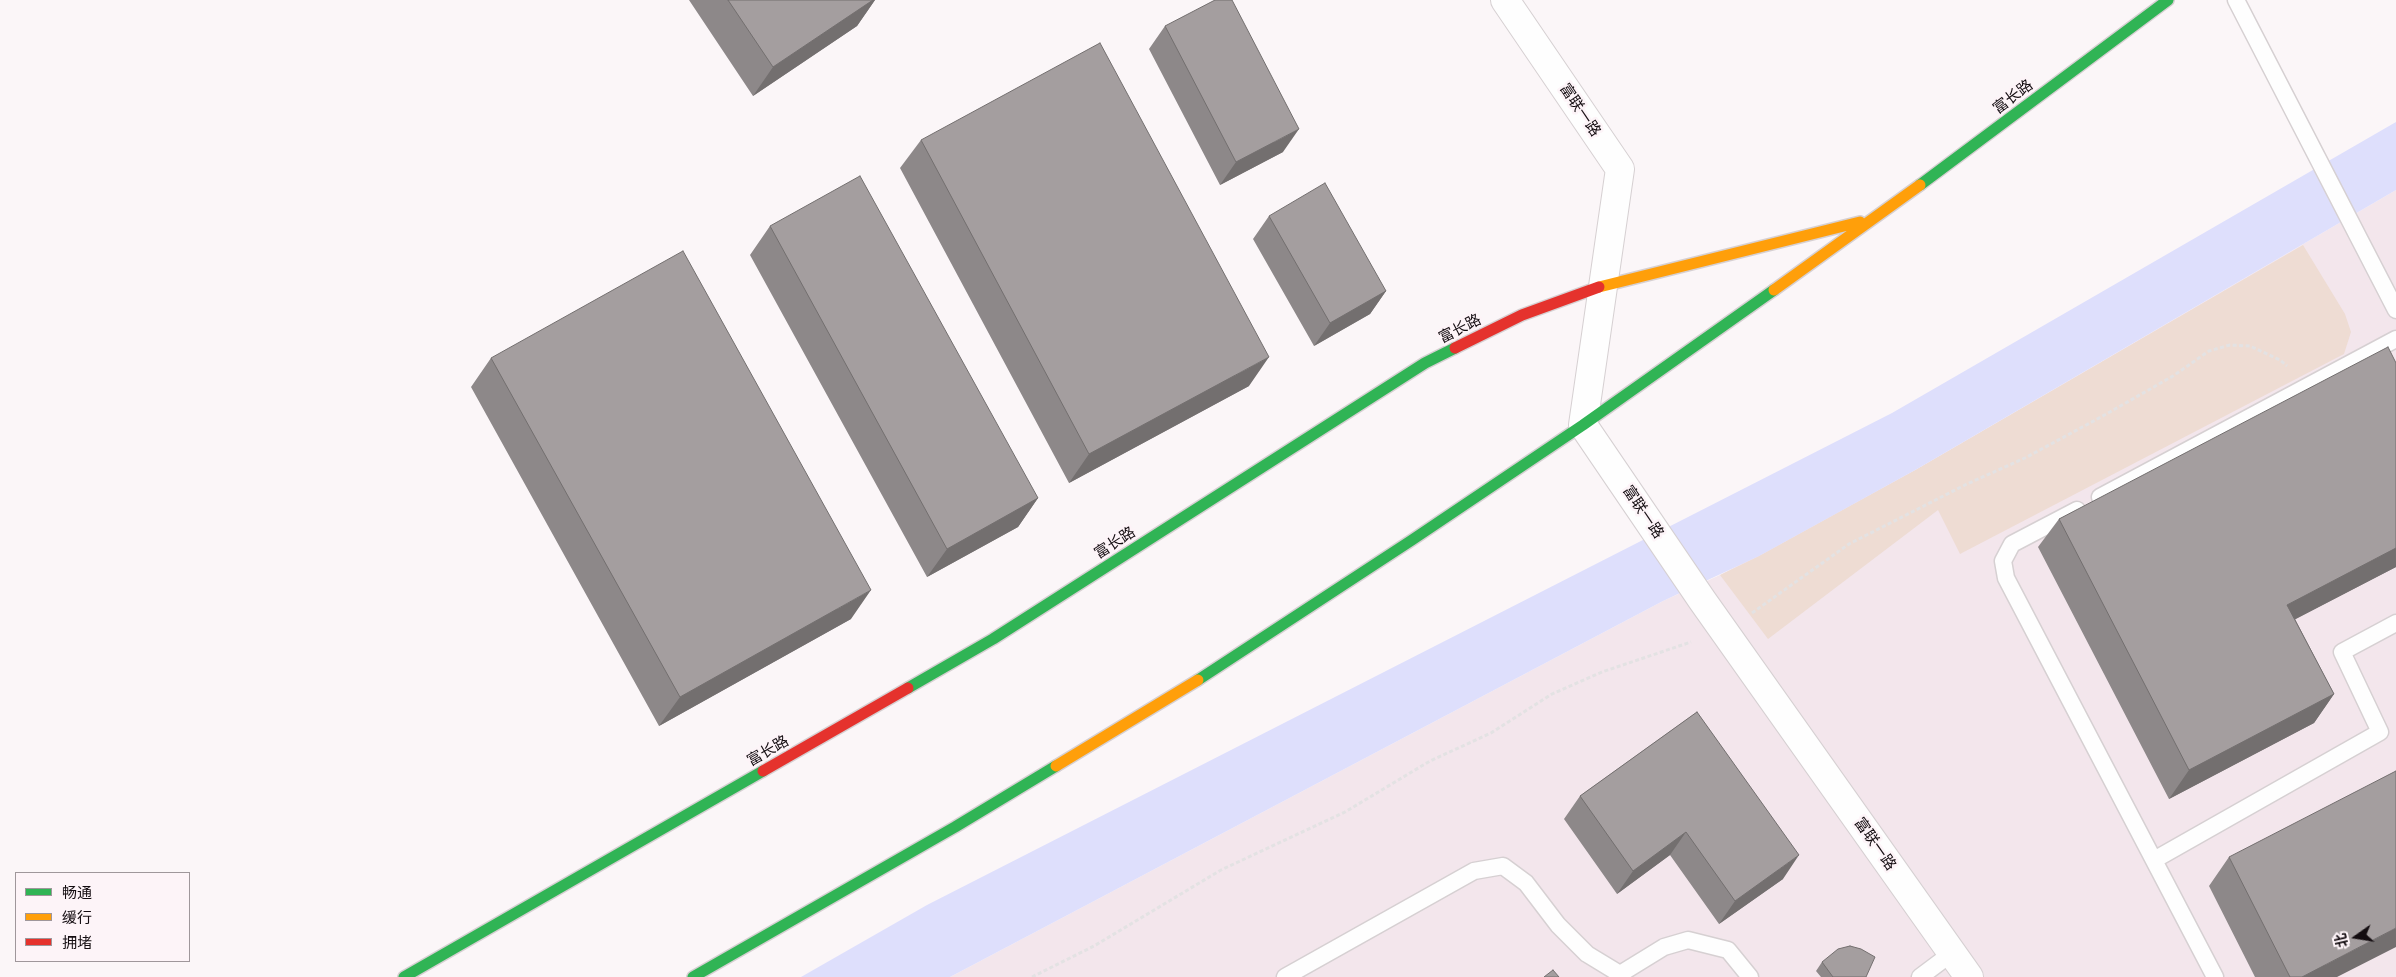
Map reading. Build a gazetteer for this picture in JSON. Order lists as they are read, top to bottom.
{
  "streets": {
    "main road": ["富长路"],
    "street": ["富联一路"]
  },
  "crossings": [
    ["富长路", "富联一路"]
  ],
  "legend": ["畅通", "缓行", "拥堵"],
  "north": "left"
}
